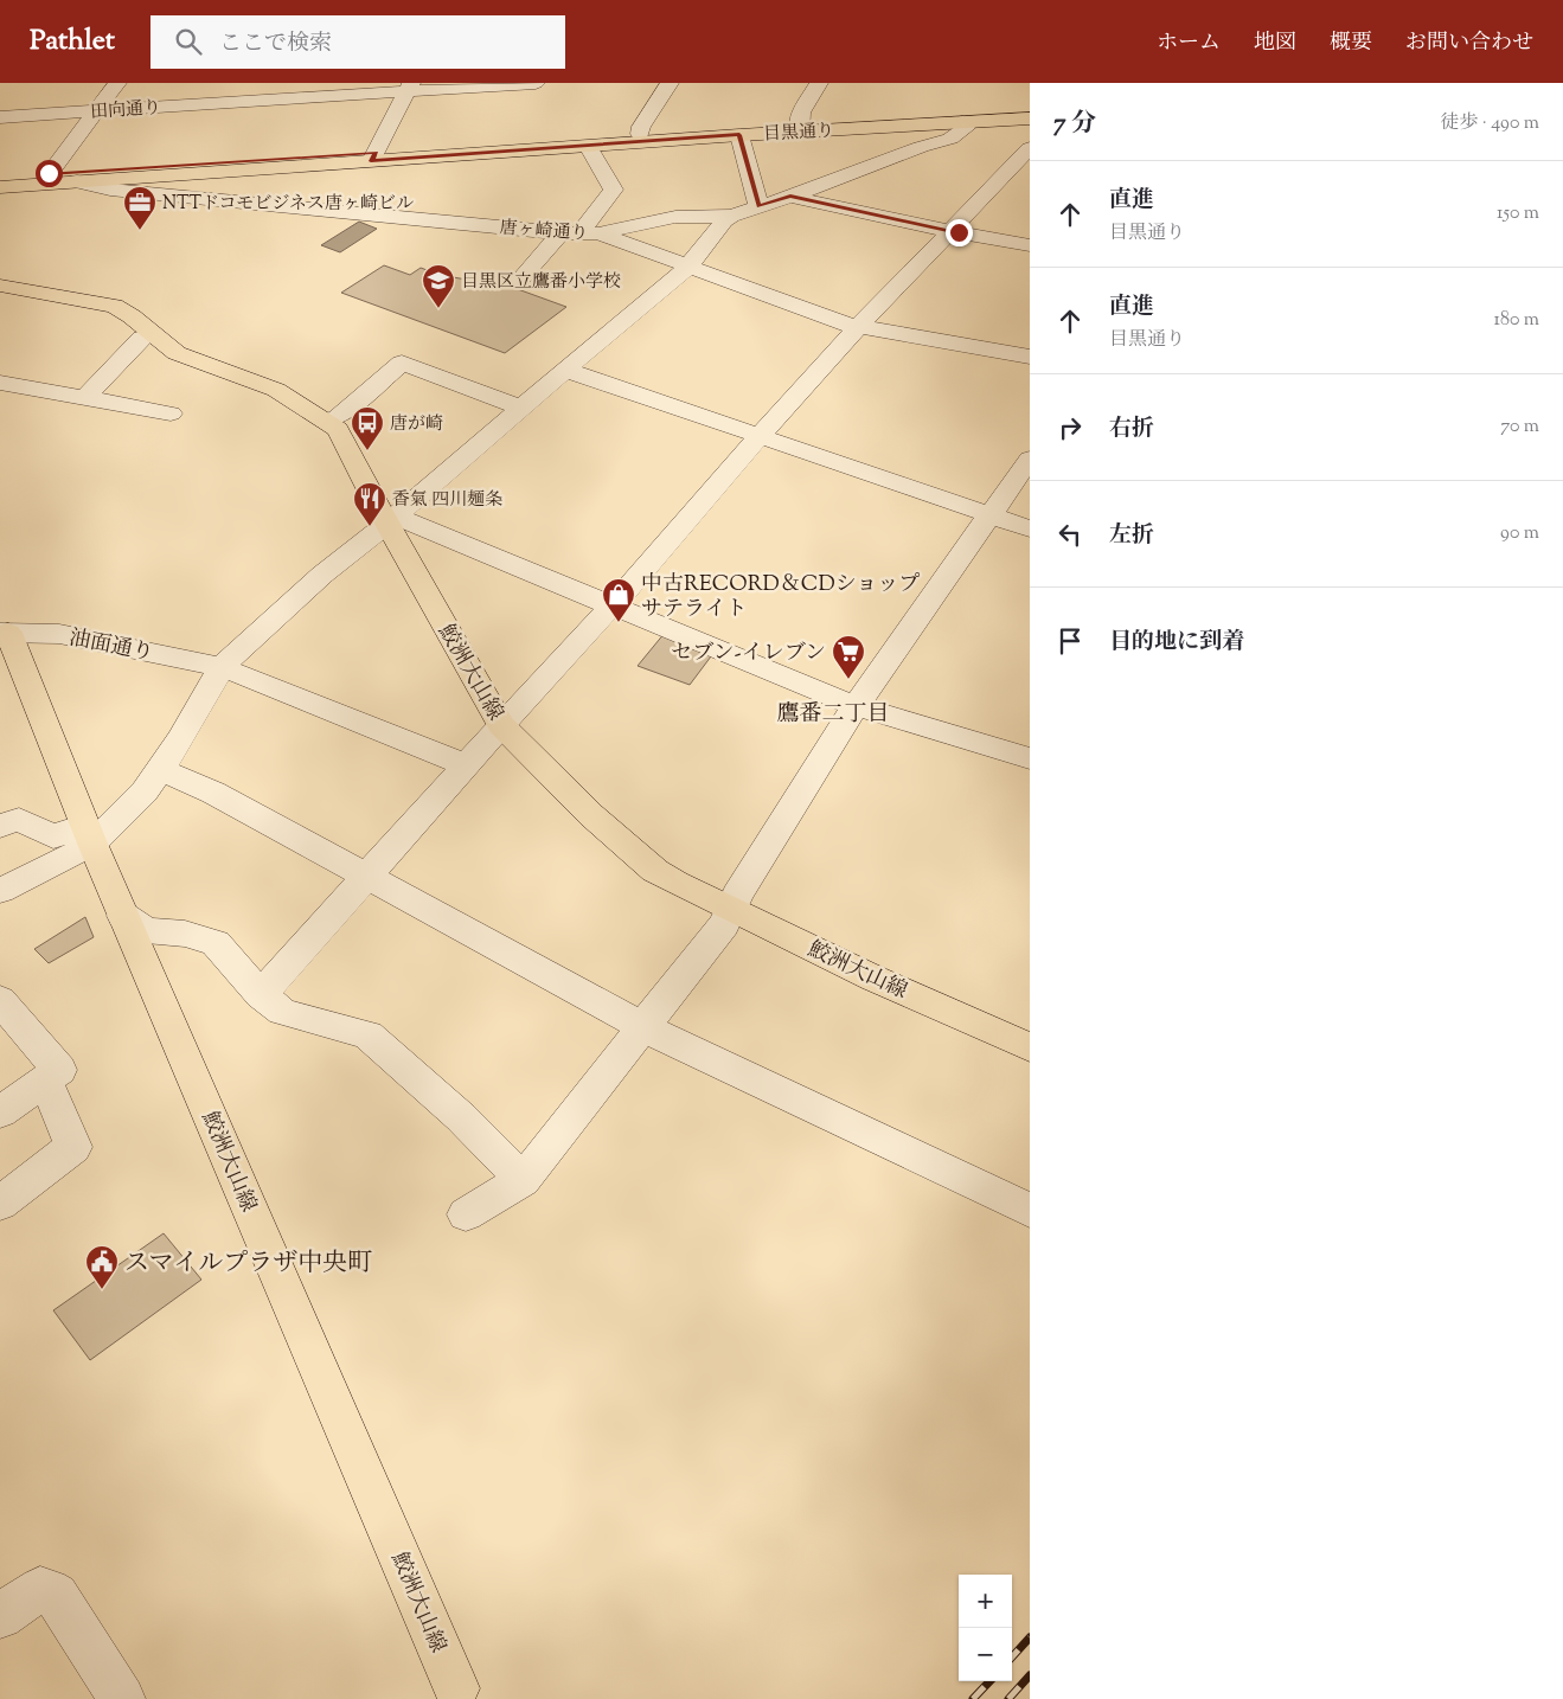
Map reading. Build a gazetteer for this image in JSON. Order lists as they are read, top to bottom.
{
  "streets": {
    "main road": ["目黒通り", "鮫洲大山線"],
    "street": ["田向通り", "唐ヶ崎通り", "油面通り"]
  },
  "crossings": [
    ["目黒通り", "唐ヶ崎通り"],
    ["油面通り", "鮫洲大山線"]
  ],
  "districts": ["鷹番二丁目"],
  "places": {
    "office": ["NTTドコモビジネス唐ヶ崎ビル"],
    "school or university": ["目黒区立鷹番小学校"],
    "bus stop": ["唐が崎"],
    "restaurant": ["香氣 四川麺条"],
    "shop": ["中古RECORD＆CDショップ サテライト"],
    "supermarket": ["セブン-イレブン"],
    "public building": ["スマイルプラザ中央町"]
  },
  "page": {
    "header": "Pathlet",
    "search": "ここで検索",
    "nav": [
      "ホーム",
      "地図",
      "概要",
      "お問い合わせ"
    ],
    "heading": ["7 分", "徒歩 · 490 m"],
    "list": [
      ["直進", "目黒通り", "150 m"],
      ["直進", "目黒通り", "180 m"],
      ["右折", "70 m"],
      ["左折", "90 m"],
      "目的地に到着"
    ],
    "map_buttons": ["+", "−"]
  }
}
